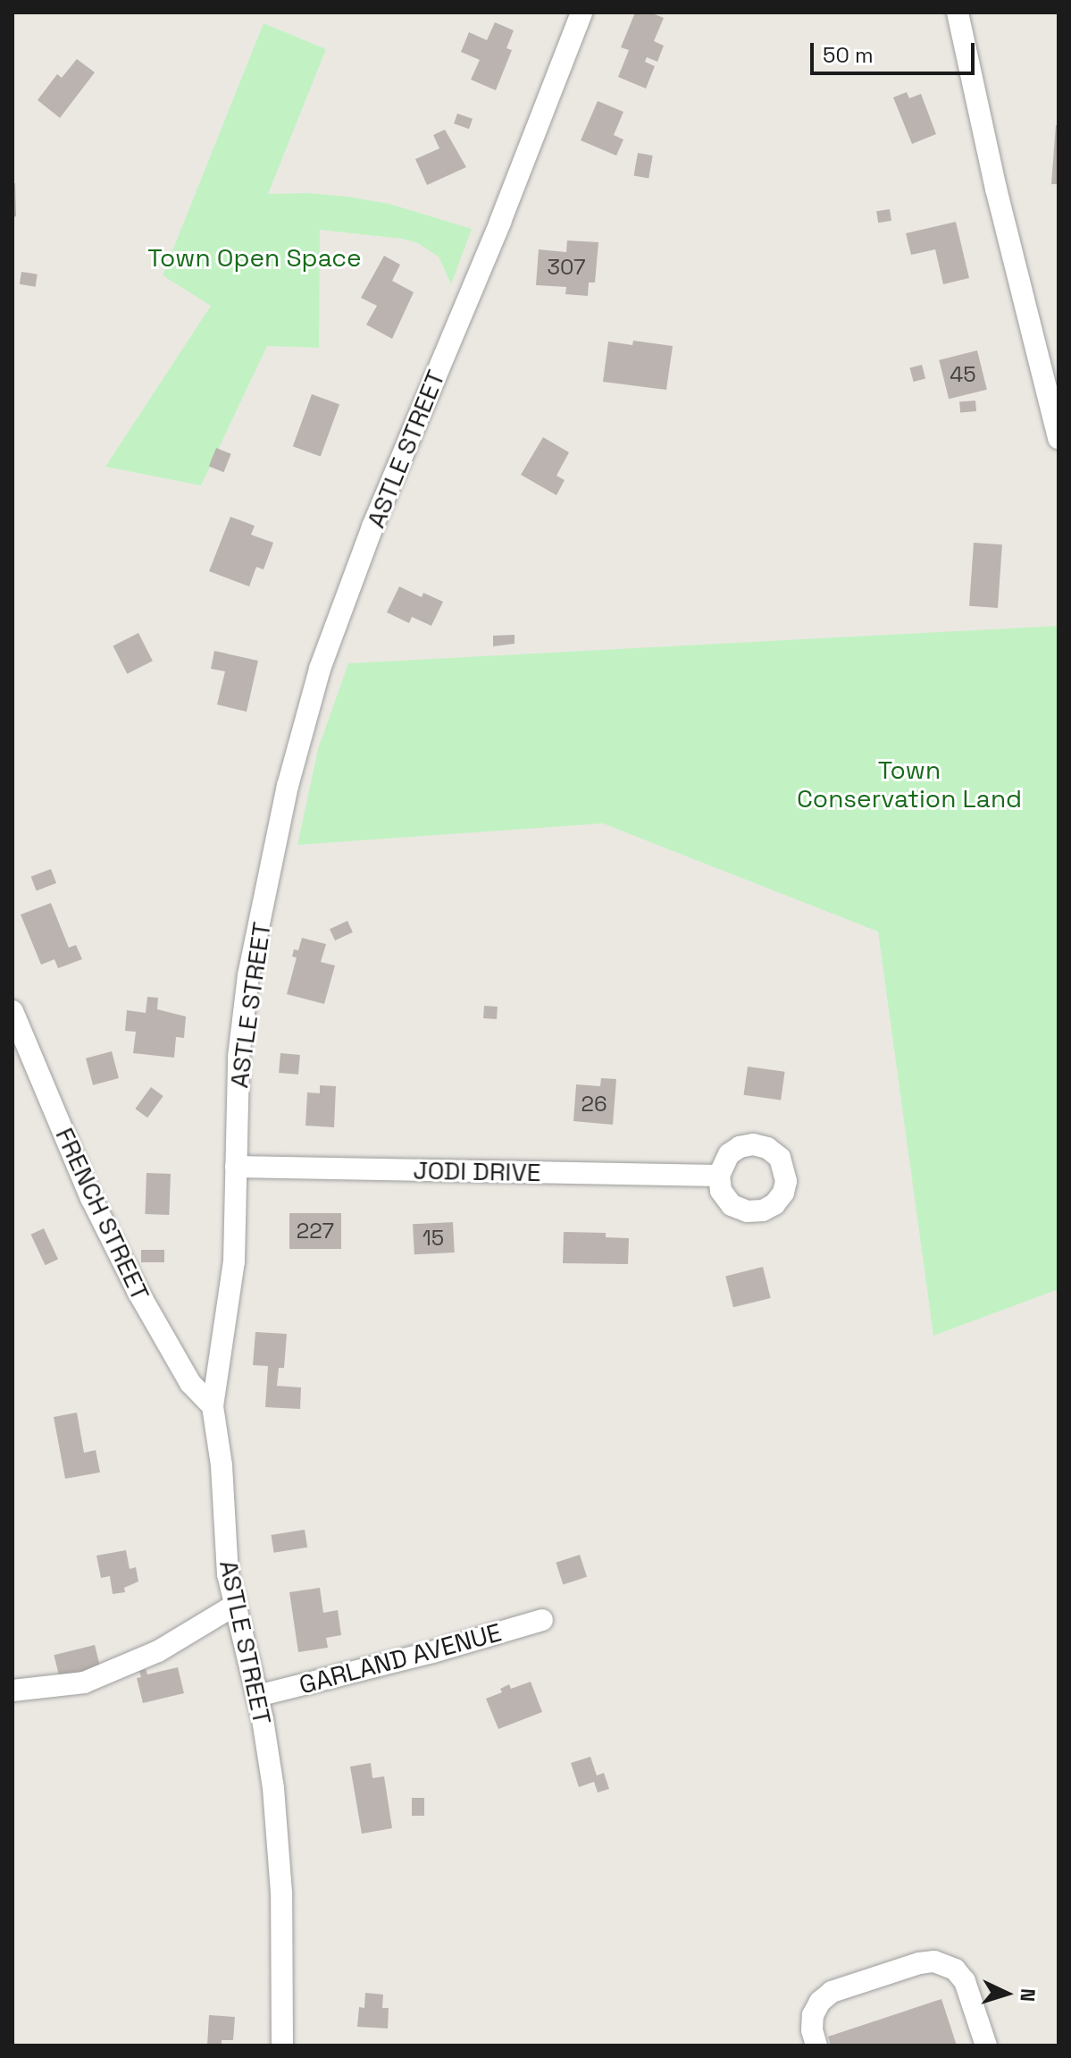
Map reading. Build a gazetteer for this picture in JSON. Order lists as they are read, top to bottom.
{
  "streets": {
    "street": [
      "ASTLE STREET",
      "JODI DRIVE",
      "FRENCH STREET",
      "GARLAND AVENUE"
    ]
  },
  "crossings": [
    ["ASTLE STREET", "JODI DRIVE"],
    ["ASTLE STREET", "FRENCH STREET"],
    ["ASTLE STREET", "GARLAND AVENUE"]
  ],
  "parks": ["Town Open Space", "Town Conservation Land"],
  "house_numbers": [
    "307",
    "45",
    "26",
    "227",
    "15"
  ],
  "scale_bar": "50 m",
  "north": "right"
}
